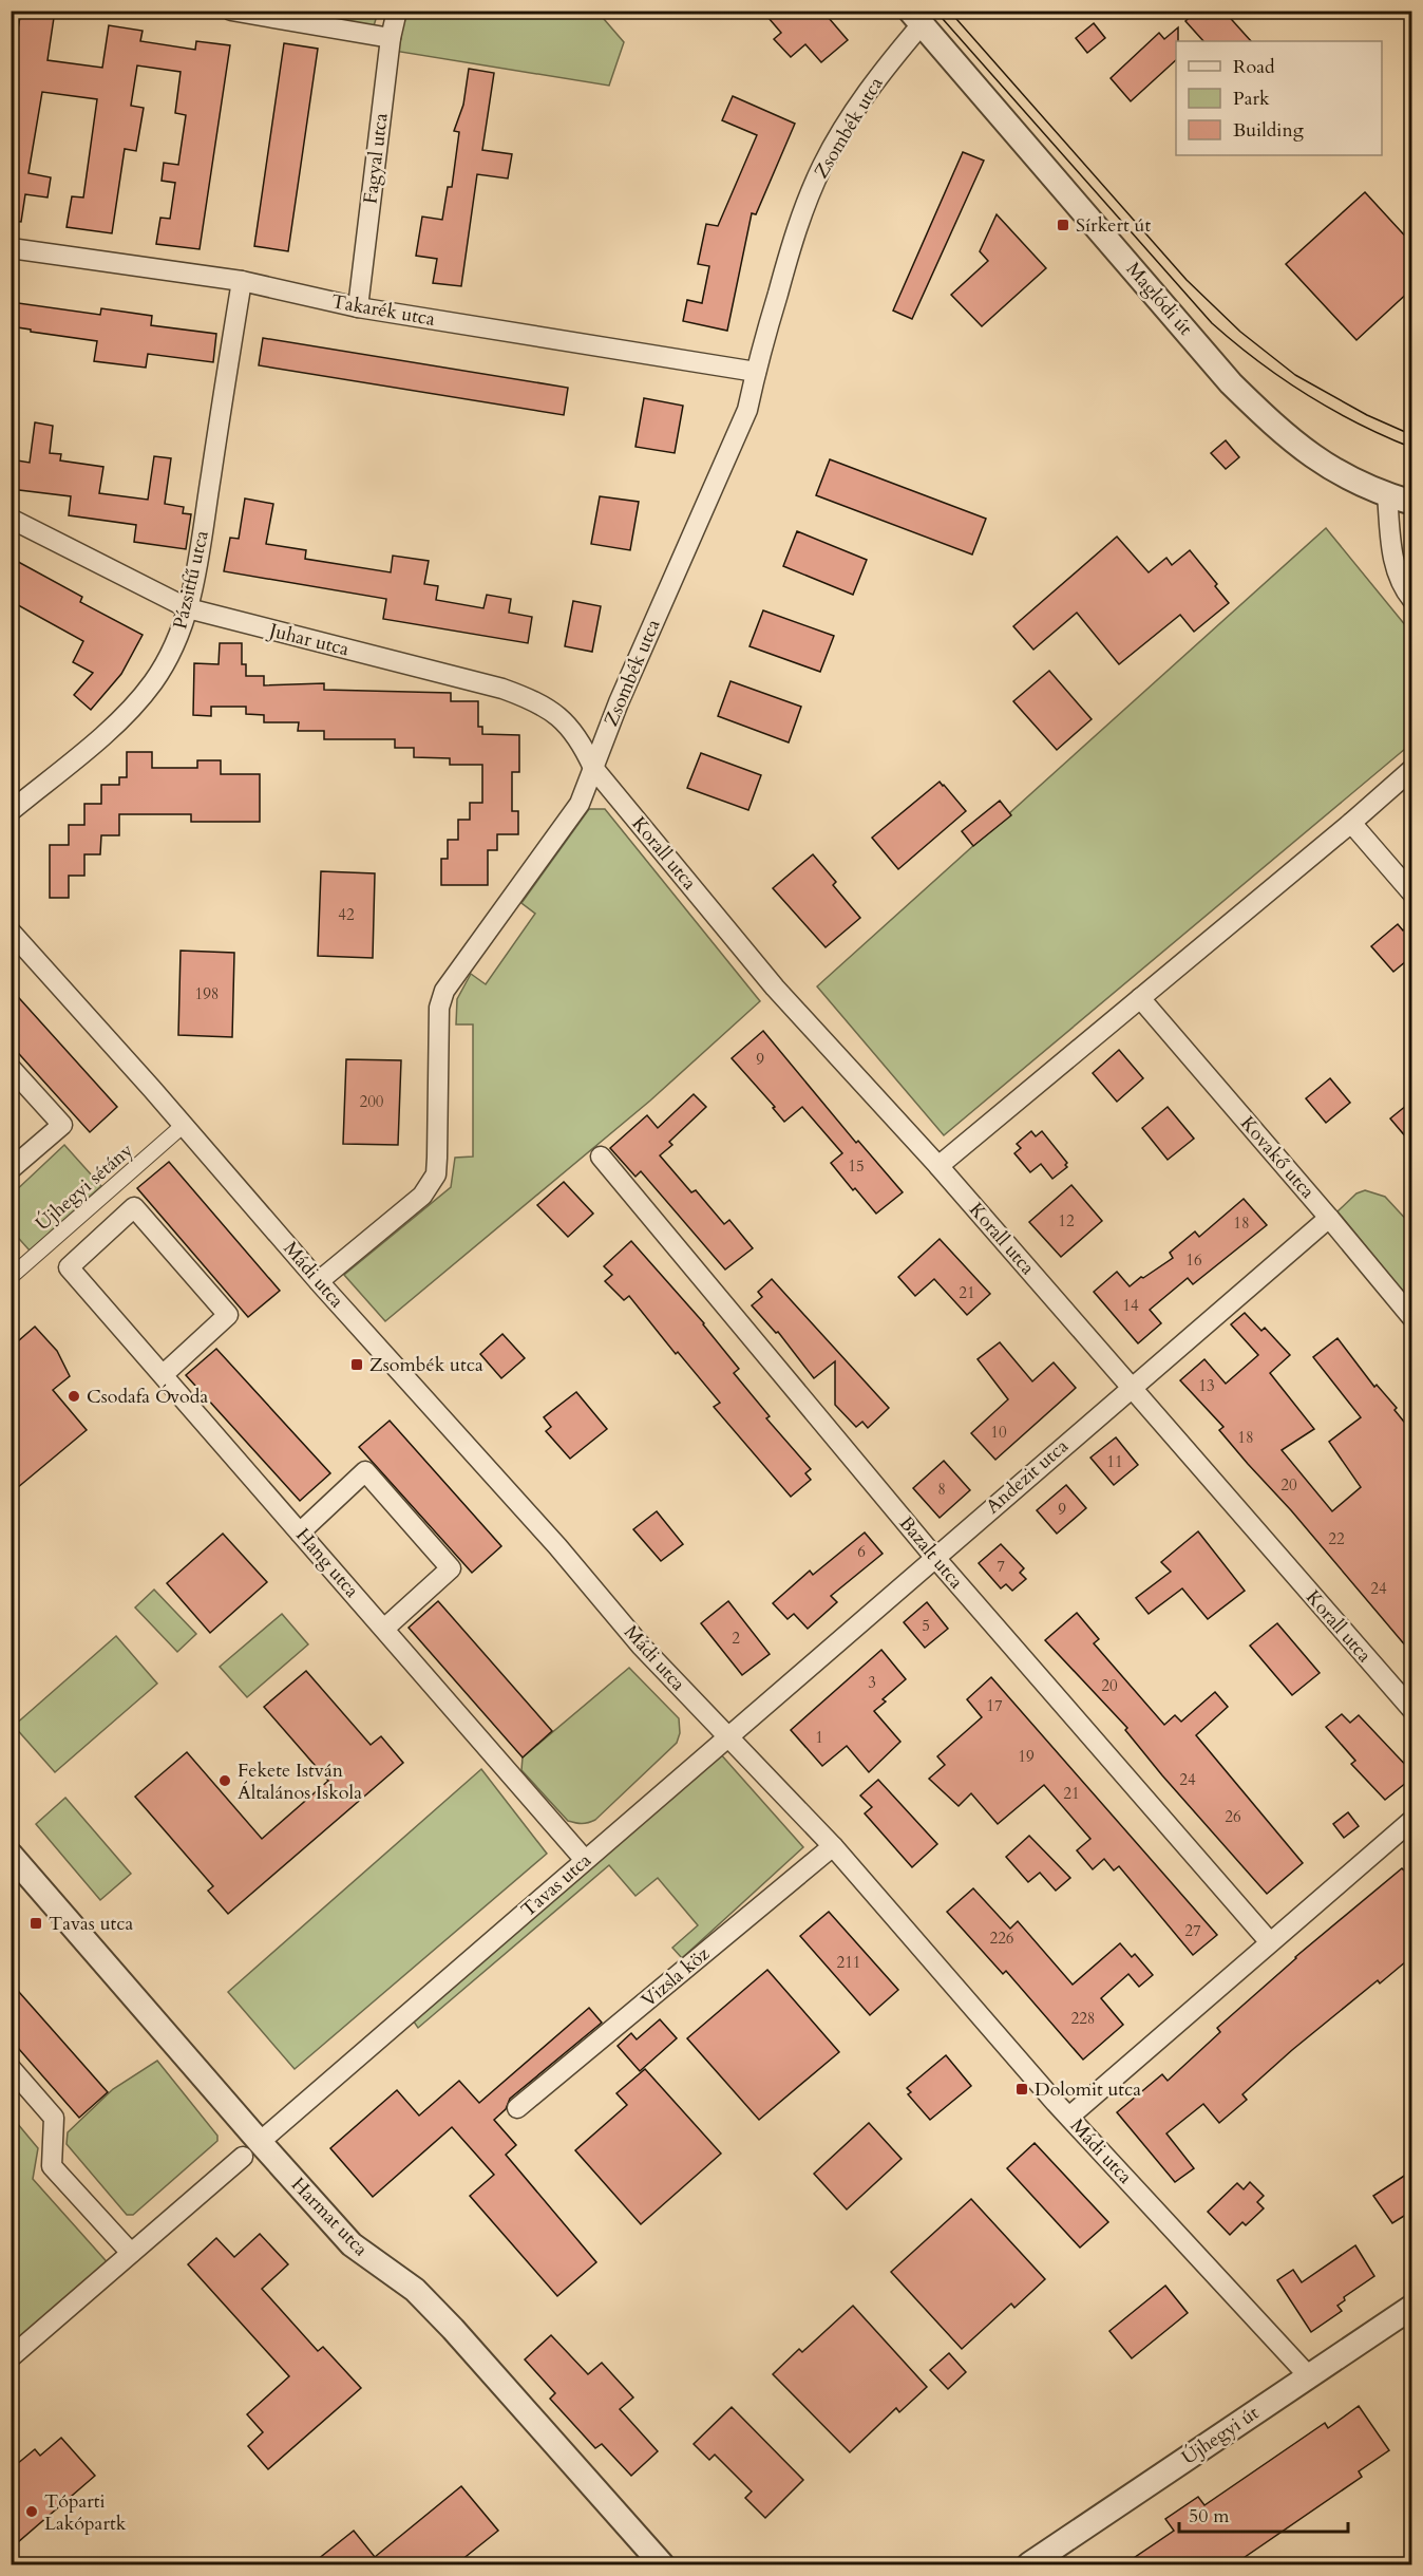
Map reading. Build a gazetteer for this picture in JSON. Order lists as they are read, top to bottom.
{
  "streets": {
    "street": [
      "Zsombék utca",
      "Fagyal utca",
      "Maglódi út",
      "Takarék utca",
      "Pázsitfű utca",
      "Juhar utca",
      "Korall utca",
      "Kovakő utca",
      "Újhegyi sétány",
      "Mádi utca",
      "Andezit utca",
      "Bazalt utca",
      "Hang utca",
      "Tavas utca",
      "Vizsla köz",
      "Harmat utca",
      "Újhegyi út"
    ]
  },
  "crossings": [
    ["Zsombék utca", "Maglódi út"],
    ["Zsombék utca", "Takarék utca"],
    ["Zsombék utca", "Juhar utca"],
    ["Zsombék utca", "Korall utca"],
    ["Zsombék utca", "Mádi utca"],
    ["Fagyal utca", "Takarék utca"],
    ["Takarék utca", "Pázsitfű utca"],
    ["Pázsitfű utca", "Juhar utca"],
    ["Juhar utca", "Korall utca"],
    ["Korall utca", "Andezit utca"],
    ["Kovakő utca", "Andezit utca"],
    ["Újhegyi sétány", "Mádi utca"],
    ["Mádi utca", "Andezit utca"],
    ["Mádi utca", "Tavas utca"],
    ["Mádi utca", "Vizsla köz"],
    ["Mádi utca", "Újhegyi út"],
    ["Andezit utca", "Bazalt utca"],
    ["Andezit utca", "Tavas utca"],
    ["Hang utca", "Tavas utca"],
    ["Tavas utca", "Harmat utca"]
  ],
  "places": {
    "transit": [
      "Sírkert út",
      "Zsombék utca",
      "Tavas utca",
      "Dolomit utca"
    ],
    "other": ["Csodafa Óvoda", "Fekete István Általános Iskola", "Tóparti Lakópartk"]
  },
  "house_numbers": [
    "42",
    "198",
    "9",
    "200",
    "15",
    "12",
    "18",
    "16",
    "21",
    "14",
    "13",
    "10",
    "18",
    "11",
    "20",
    "8",
    "9",
    "22",
    "6",
    "7",
    "24",
    "5",
    "2",
    "3",
    "20",
    "17",
    "1",
    "19",
    "24",
    "21",
    "26",
    "27",
    "226",
    "211",
    "228"
  ],
  "legend": ["Road", "Park", "Building"],
  "scale_bar": "50 m"
}
